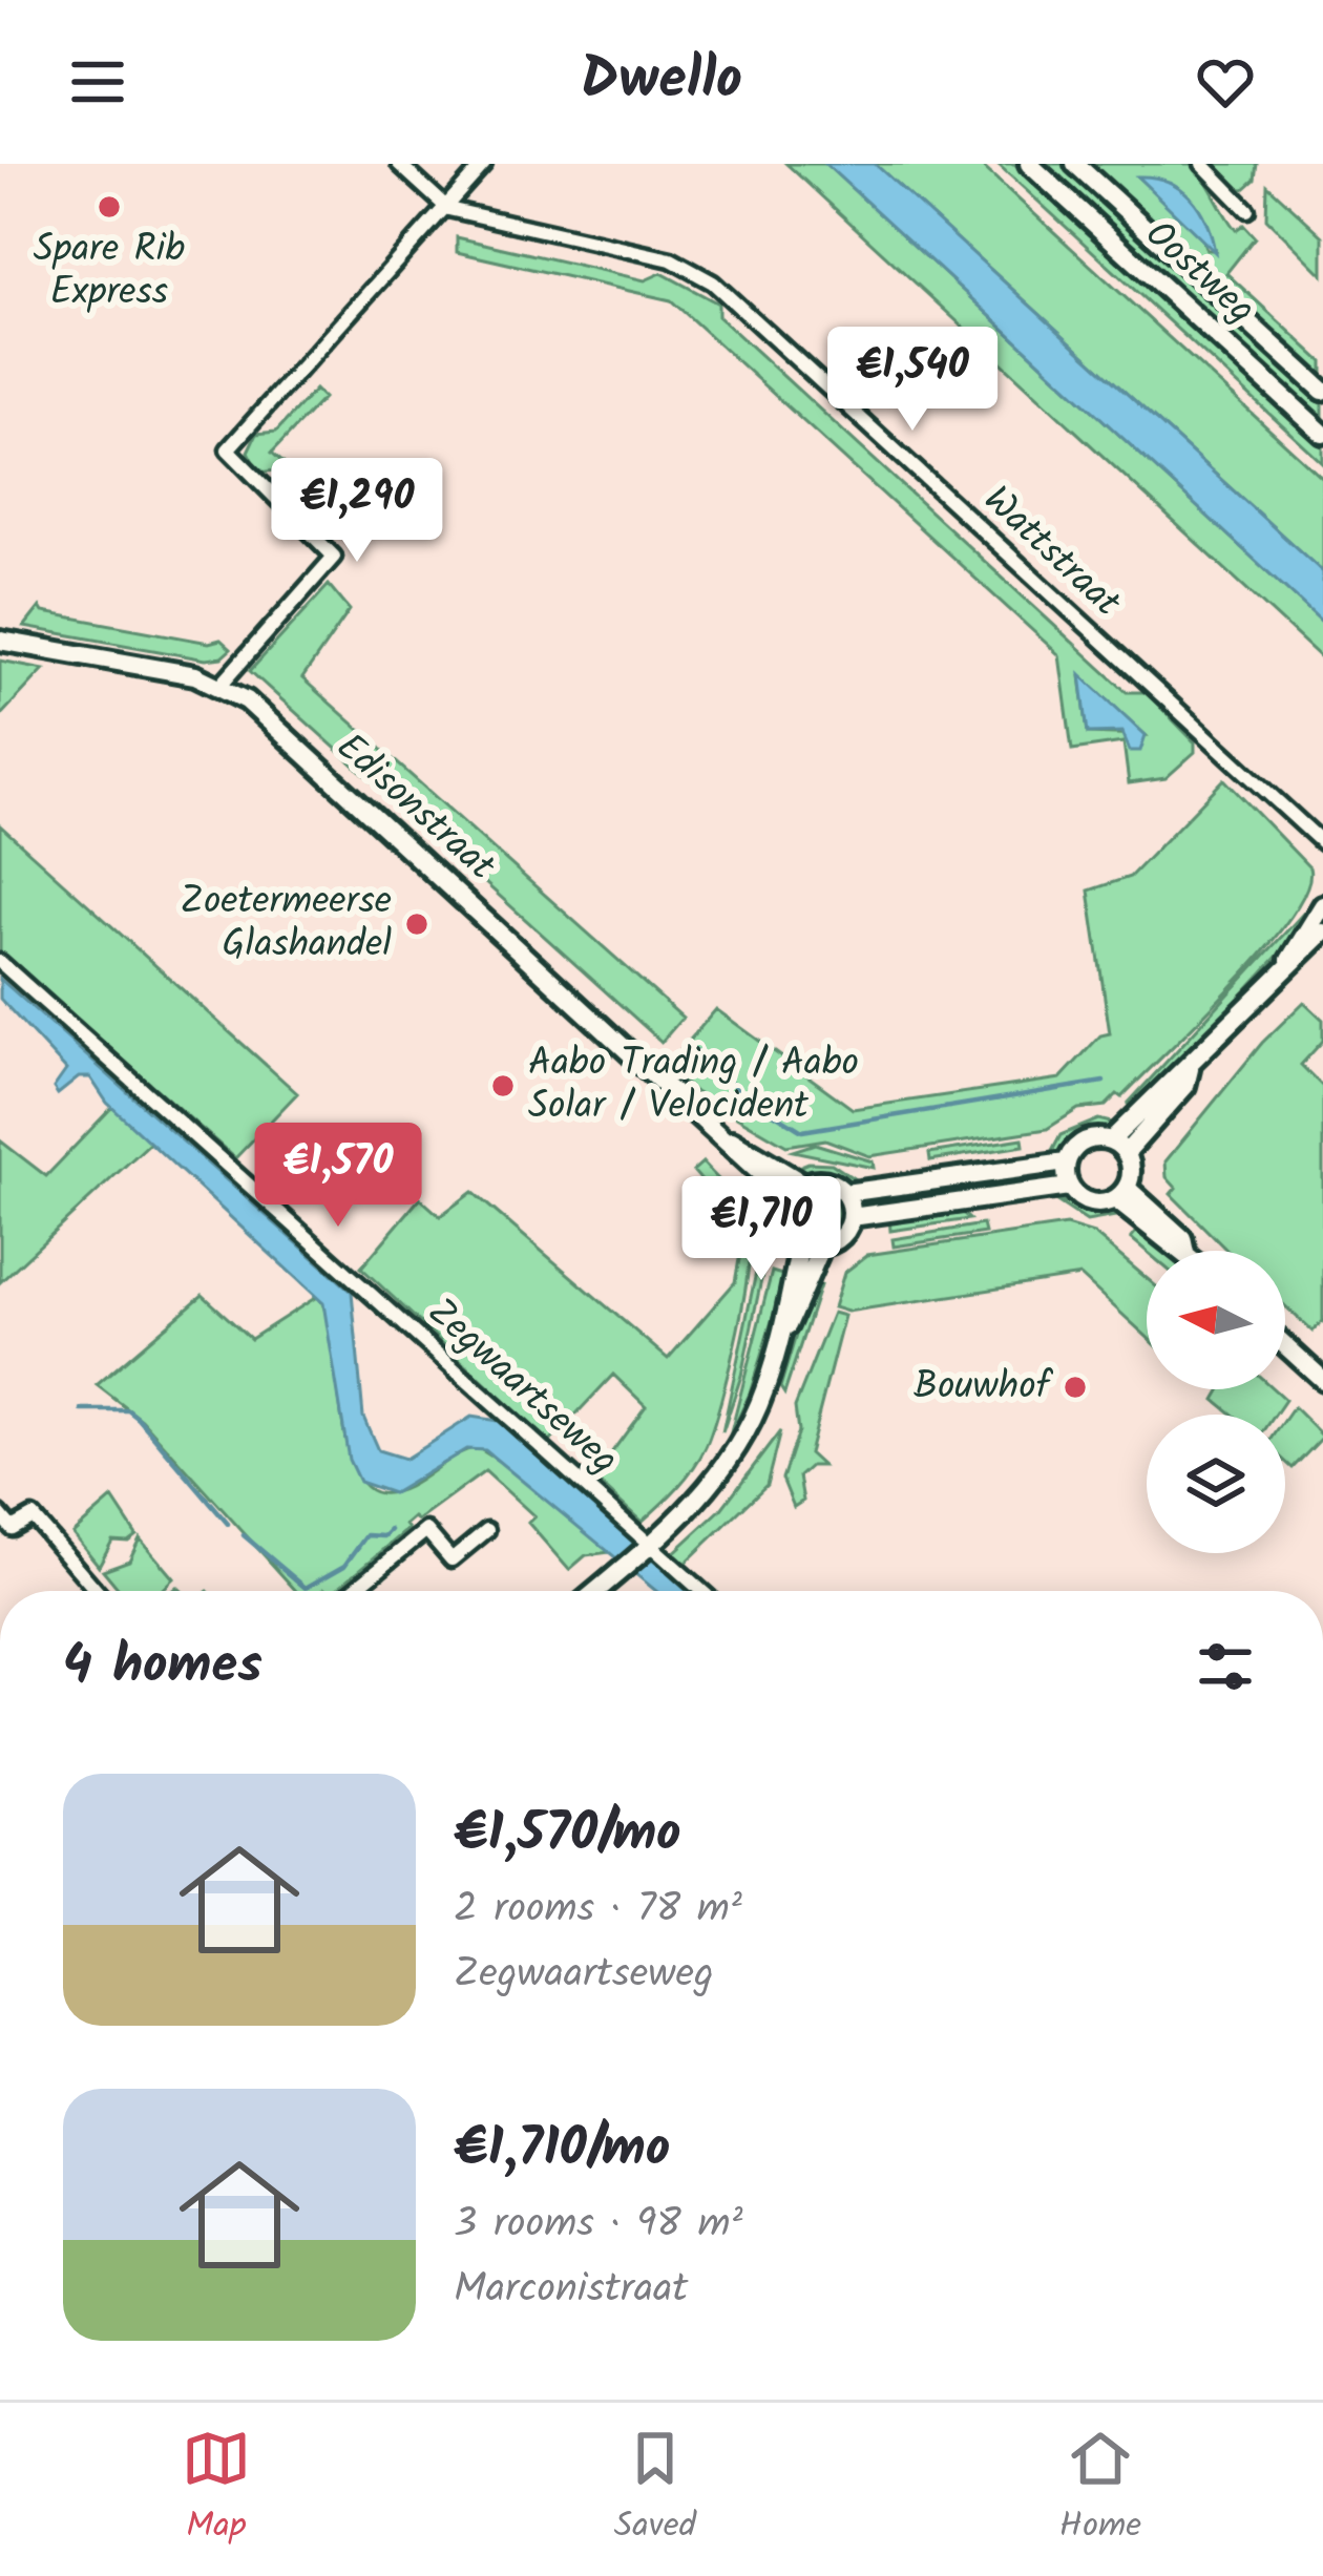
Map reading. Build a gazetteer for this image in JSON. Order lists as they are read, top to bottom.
{
  "streets": {
    "street": [
      "Oostweg",
      "Wattstraat",
      "Edisonstraat",
      "Zegwaartseweg"
    ]
  },
  "places": [
    "Spare Rib Express",
    "Zoetermeerse Glashandel",
    "Aabo Trading / Aabo Solar / Velocident",
    "Bouwhof"
  ],
  "north": "left",
  "page": {
    "header": "Dwello",
    "price": [
      "€1,540",
      "€1,290",
      "€1,570",
      "€1,710"
    ],
    "heading": "4 homes",
    "list": [
      {
        "name": "€1,570/mo",
        "note": "2 rooms · 78 m² · Zegwaartseweg"
      },
      {
        "name": "€1,710/mo",
        "note": "3 rooms · 98 m² · Marconistraat"
      }
    ],
    "tabs": ["Map", "Saved", "Home"]
  }
}
